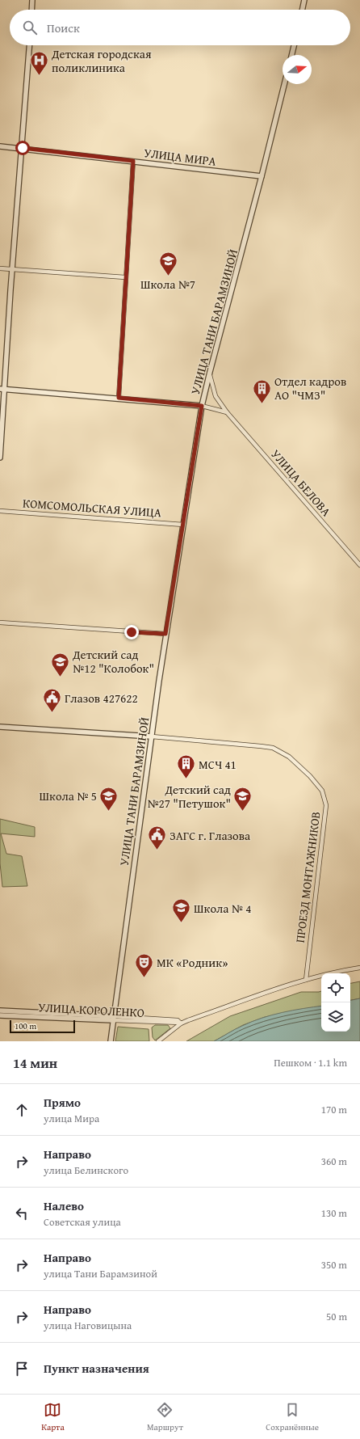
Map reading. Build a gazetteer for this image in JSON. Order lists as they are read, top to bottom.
{
  "streets": {
    "street": [
      "УЛИЦА МИРА",
      "УЛИЦА ТАНИ БАРАМЗИНОЙ",
      "УЛИЦА БЕЛОВА",
      "КОМСОМОЛЬСКАЯ УЛИЦА",
      "ПРОЕЗД МОНТАЖНИКОВ",
      "УЛИЦА КОРОЛЕНКО"
    ]
  },
  "crossings": [
    ["УЛИЦА МИРА", "УЛИЦА ТАНИ БАРАМЗИНОЙ"],
    ["УЛИЦА ТАНИ БАРАМЗИНОЙ", "УЛИЦА БЕЛОВА"],
    ["УЛИЦА ТАНИ БАРАМЗИНОЙ", "КОМСОМОЛЬСКАЯ УЛИЦА"],
    ["УЛИЦА ТАНИ БАРАМЗИНОЙ", "ПРОЕЗД МОНТАЖНИКОВ"],
    ["УЛИЦА ТАНИ БАРАМЗИНОЙ", "УЛИЦА КОРОЛЕНКО"]
  ],
  "places": {
    "hospital": ["Детская городская поликлиника"],
    "school or university": [
      "Школа №7",
      "Детский сад №12 \"Колобок\"",
      "Школа № 5",
      "Детский сад №27 \"Петушок\"",
      "Школа № 4"
    ],
    "building": ["Отдел кадров АО \"ЧМЗ\"", "МСЧ 41"],
    "public building": ["Глазов 427622", "ЗАГС г. Глазова"],
    "theatre": ["МК «Родник»"]
  },
  "scale_bar": "100 m",
  "north": "right",
  "page": {
    "search": "Поиск",
    "scale": "100 m",
    "heading": ["14 мин", "Пешком · 1.1 km"],
    "list": [
      ["Прямо", "улица Мира", "170 m"],
      ["Направо", "улица Белинского", "360 m"],
      ["Налево", "Советская улица", "130 m"],
      ["Направо", "улица Тани Барамзиной", "350 m"],
      ["Направо", "улица Наговицына", "50 m"],
      "Пункт назначения"
    ],
    "nav": ["Карта", "Маршрут", "Сохранённые"]
  }
}
